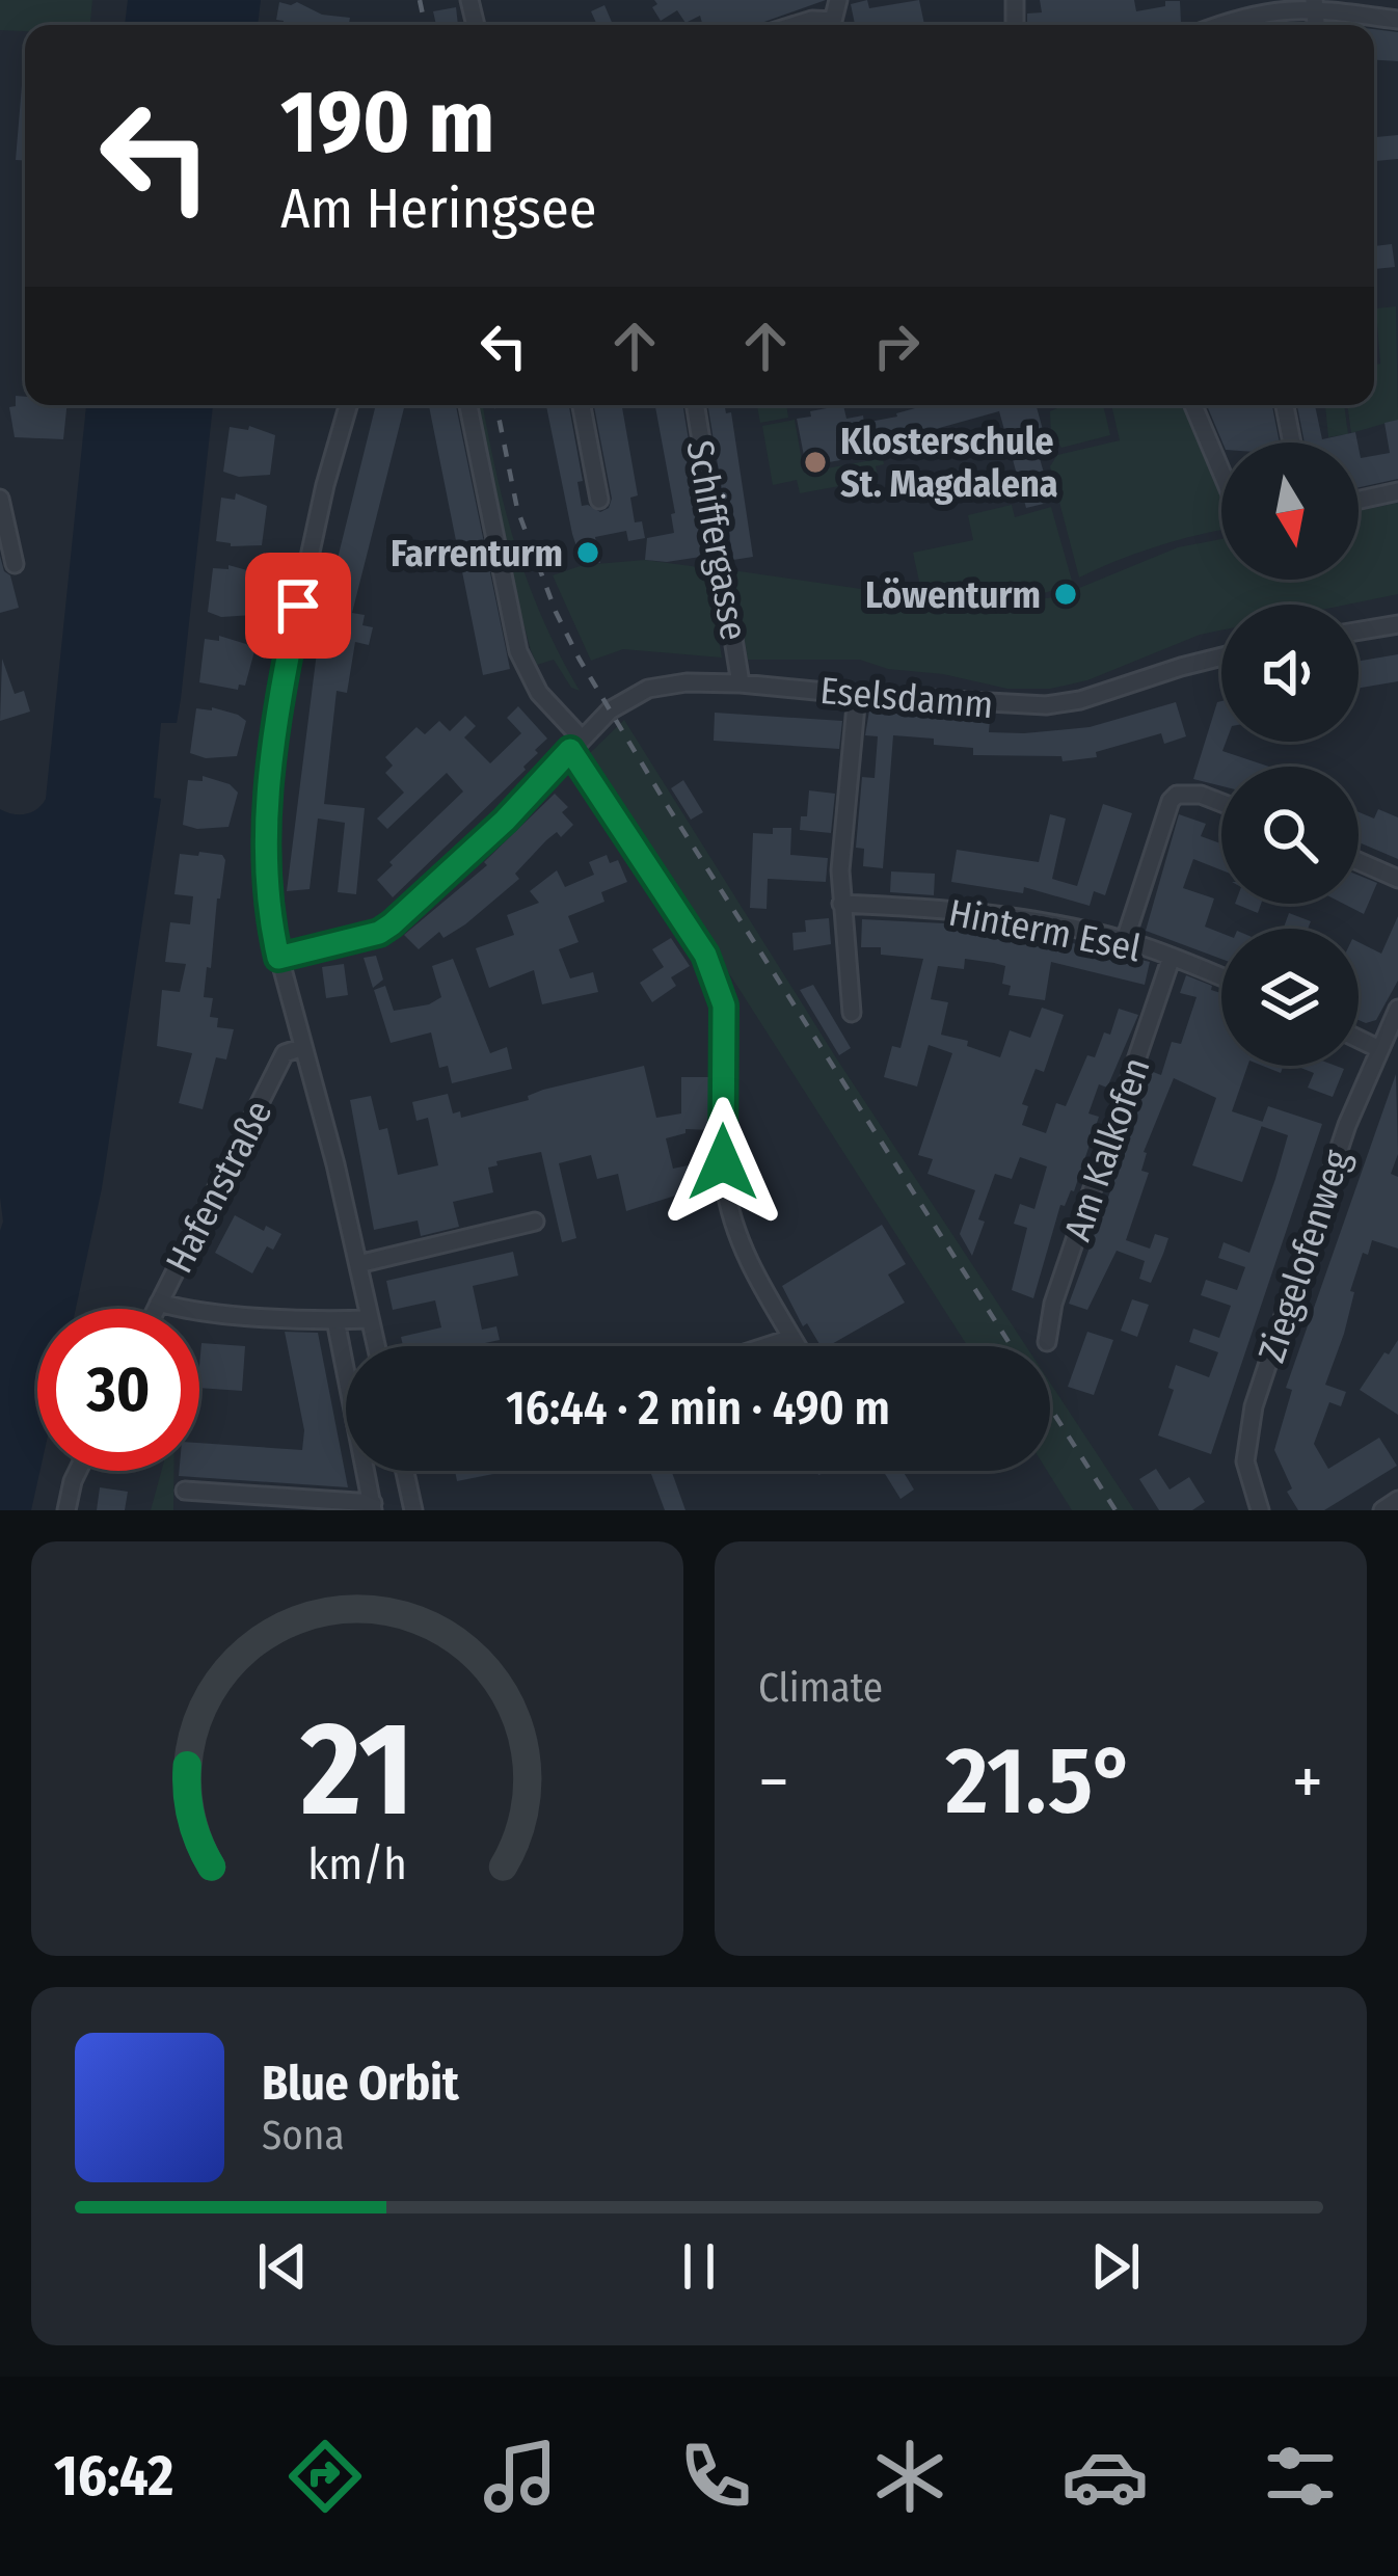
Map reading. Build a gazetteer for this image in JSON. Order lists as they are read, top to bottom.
{
  "streets": {
    "street": [
      "Schiffergasse",
      "Eselsdamm",
      "Hinterm Esel",
      "Am Kalkofen",
      "Hafenstraße",
      "Ziegelofenweg"
    ]
  },
  "crossings": [
    ["Schiffergasse", "Eselsdamm"],
    ["Hinterm Esel", "Am Kalkofen"]
  ],
  "places": ["Klosterschule St. Magdalena", "Farrenturm", "Löwenturm"],
  "north": "bottom",
  "page": {
    "turn": ["190 m", "Am Heringsee"],
    "limit": "30",
    "trip": "16:44 · 2 min · 490 m",
    "tile": "Climate",
    "heat": ["−", "21.5°", "+"],
    "song": ["Blue Orbit", "Sona"],
    "tabs": "16:42",
    "gauge": ["21", "km/h"]
  }
}
